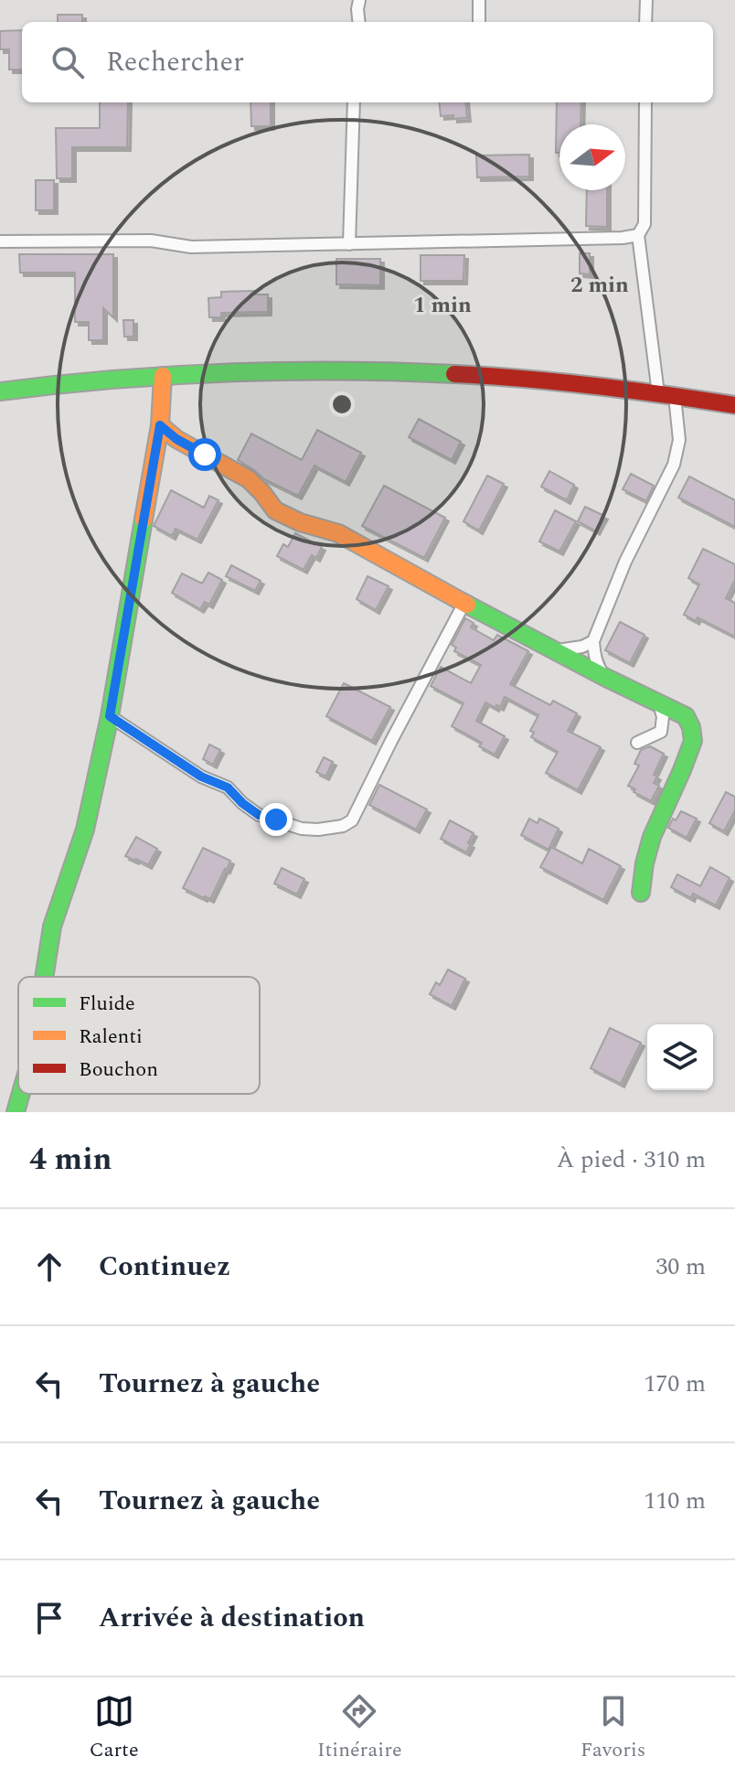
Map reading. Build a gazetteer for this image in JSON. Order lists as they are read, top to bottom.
{
  "legend": ["Fluide", "Ralenti", "Bouchon"],
  "north": "right",
  "page": {
    "search": "Rechercher",
    "heading": ["4 min", "À pied · 310 m"],
    "list": [
      ["Continuez", "30 m"],
      ["Tournez à gauche", "170 m"],
      ["Tournez à gauche", "110 m"],
      "Arrivée à destination"
    ],
    "nav": ["Carte", "Itinéraire", "Favoris"]
  },
  "rings": ["2 min", "1 min"]
}
